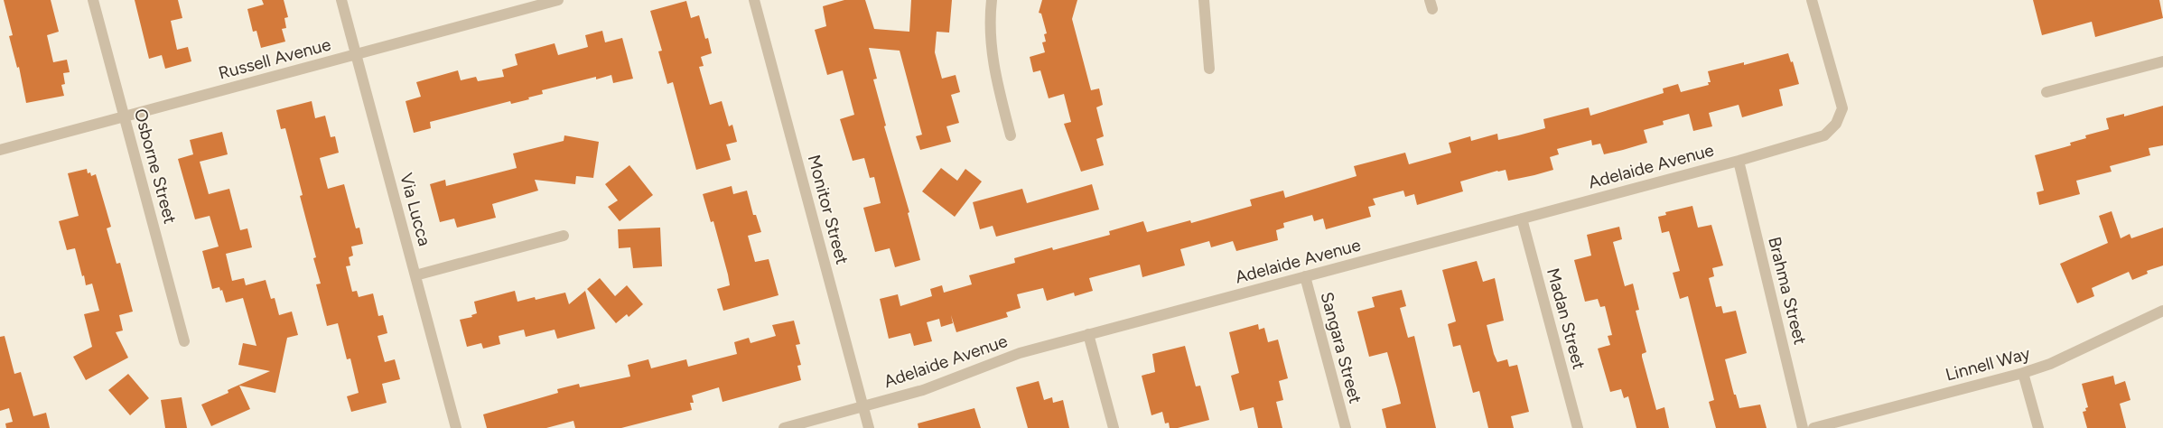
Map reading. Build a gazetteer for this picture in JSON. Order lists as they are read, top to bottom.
{
  "streets": {
    "street": [
      "Russell Avenue",
      "Osborne Street",
      "Adelaide Avenue",
      "Via Lucca",
      "Monitor Street",
      "Brahma Street",
      "Madan Street",
      "Sangara Street",
      "Linnell Way"
    ]
  },
  "crossings": [
    ["Russell Avenue", "Osborne Street"],
    ["Russell Avenue", "Via Lucca"],
    ["Adelaide Avenue", "Monitor Street"],
    ["Adelaide Avenue", "Brahma Street"],
    ["Adelaide Avenue", "Madan Street"],
    ["Adelaide Avenue", "Sangara Street"]
  ]
}
